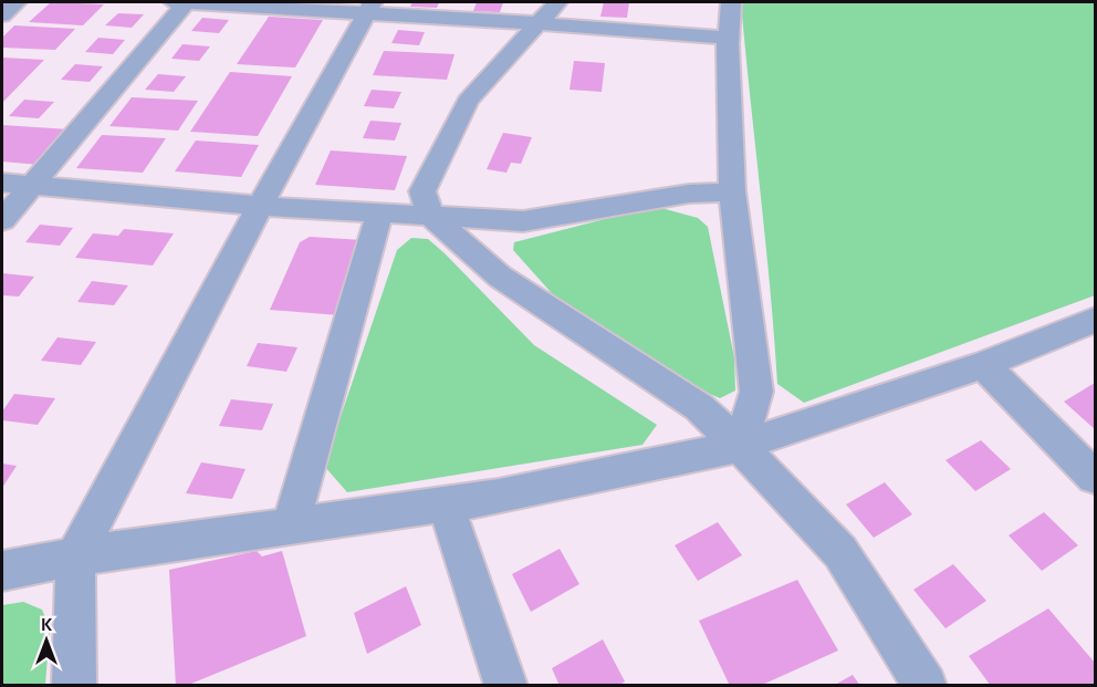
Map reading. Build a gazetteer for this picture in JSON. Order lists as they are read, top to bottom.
{
  "north": "top"
}
